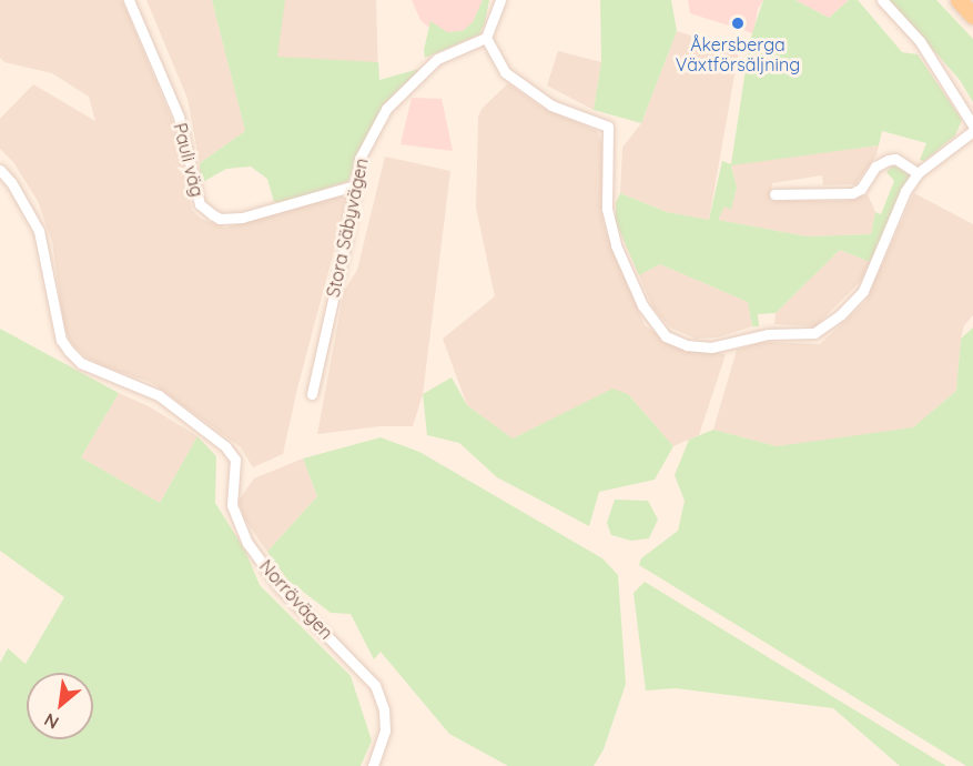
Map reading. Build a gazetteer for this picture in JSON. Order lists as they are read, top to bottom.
{
  "streets": {
    "street": ["Pauli väg", "Stora Säbyvägen", "Norrövägen"]
  },
  "crossings": [
    ["Pauli väg", "Stora Säbyvägen"]
  ],
  "places": ["Åkersberga Växtförsäljning"],
  "north": "bottom left"
}
